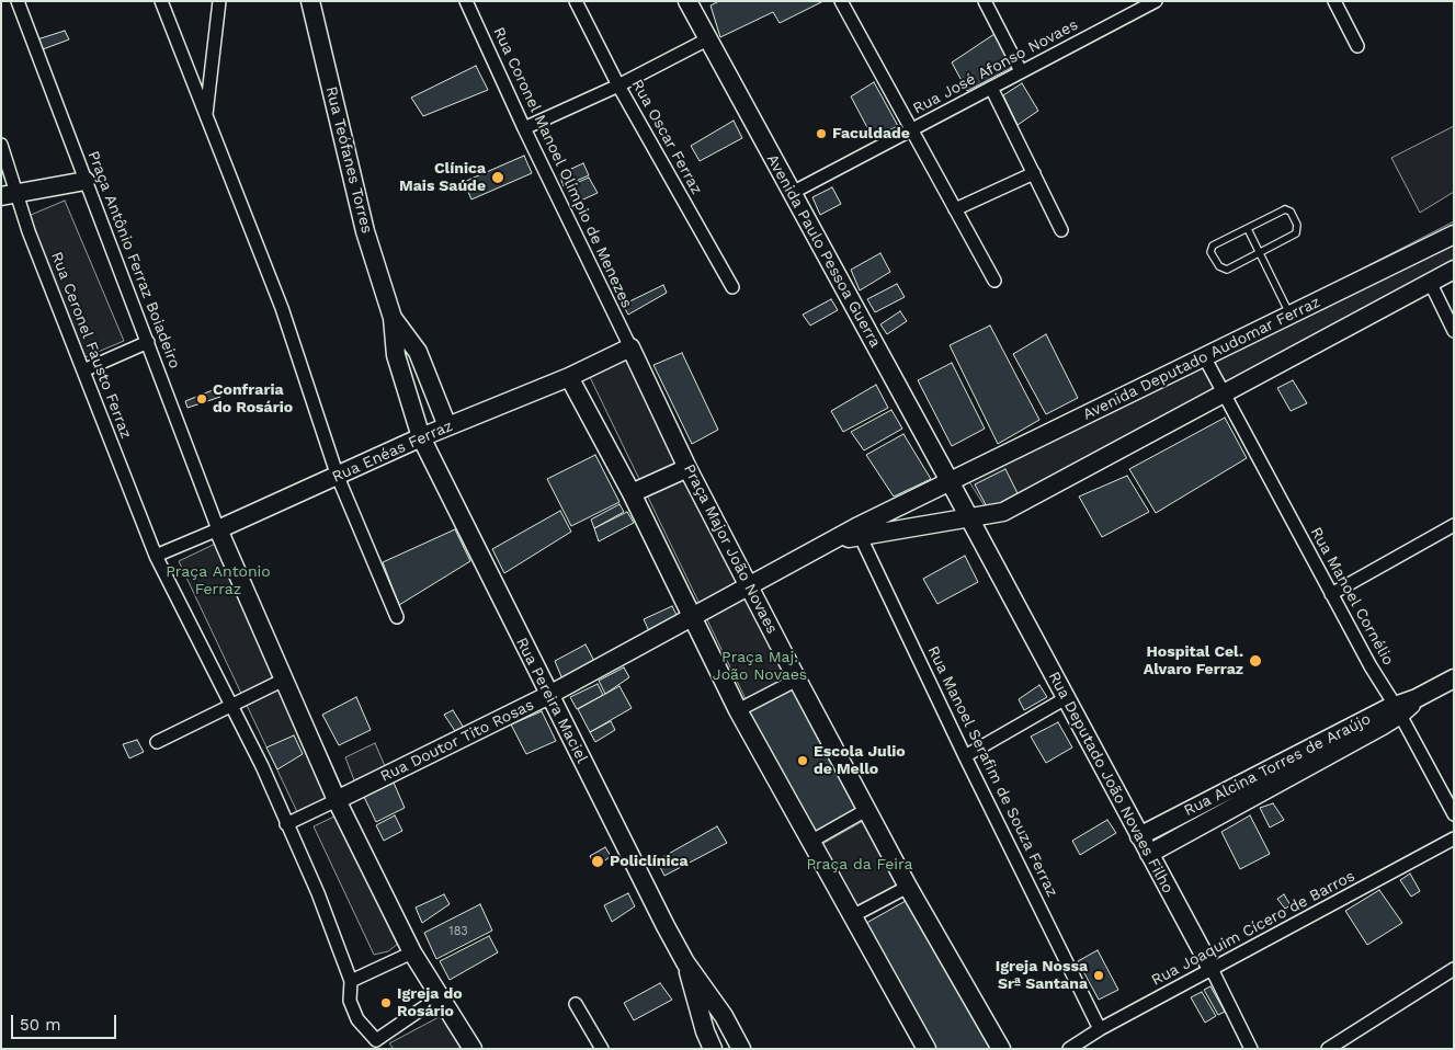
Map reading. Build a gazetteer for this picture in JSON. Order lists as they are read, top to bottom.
{
  "streets": {
    "street": [
      "Rua José Afonso Novaes",
      "Rua Oscar Ferraz",
      "Rua Teófanes Torres",
      "Rua Coronel Manoel Olímpio de Menezes",
      "Avenida Paulo Pessoa Guerra",
      "Praça Antônio Ferraz Boiadeiro",
      "Rua Ceronel Fausto Ferraz",
      "Avenida Deputado Audomar Ferraz",
      "Rua Enéas Ferraz",
      "Praça Major João Novaes",
      "Rua Manoel Cornélio",
      "Rua Pereira Maciel",
      "Rua Doutor Tito Rosas",
      "Rua Alcina Torres de Araújo",
      "Rua Manoel Serafim de Souza Ferraz",
      "Rua Deputado João Novaes Filho",
      "Rua Joaquim Cícero de Barros"
    ]
  },
  "crossings": [
    ["Rua José Afonso Novaes", "Avenida Paulo Pessoa Guerra"],
    ["Rua Teófanes Torres", "Rua Pereira Maciel"],
    ["Rua Coronel Manoel Olímpio de Menezes", "Rua Enéas Ferraz"],
    ["Rua Coronel Manoel Olímpio de Menezes", "Praça Major João Novaes"],
    ["Avenida Paulo Pessoa Guerra", "Avenida Deputado Audomar Ferraz"],
    ["Avenida Paulo Pessoa Guerra", "Rua Deputado João Novaes Filho"],
    ["Praça Antônio Ferraz Boiadeiro", "Rua Enéas Ferraz"],
    ["Avenida Deputado Audomar Ferraz", "Rua Manoel Cornélio"],
    ["Avenida Deputado Audomar Ferraz", "Rua Doutor Tito Rosas"],
    ["Avenida Deputado Audomar Ferraz", "Rua Manoel Serafim de Souza Ferraz"],
    ["Rua Enéas Ferraz", "Praça Major João Novaes"],
    ["Rua Enéas Ferraz", "Rua Pereira Maciel"],
    ["Praça Major João Novaes", "Rua Doutor Tito Rosas"],
    ["Rua Manoel Cornélio", "Rua Alcina Torres de Araújo"],
    ["Rua Pereira Maciel", "Rua Doutor Tito Rosas"],
    ["Rua Alcina Torres de Araújo", "Rua Deputado João Novaes Filho"],
    ["Rua Manoel Serafim de Souza Ferraz", "Rua Joaquim Cícero de Barros"],
    ["Rua Deputado João Novaes Filho", "Rua Joaquim Cícero de Barros"]
  ],
  "parks": ["Praça Antonio Ferraz", "Praça Maj. João Novaes", "Praça da Feira"],
  "places": [
    "Faculdade",
    "Clínica Mais Saúde",
    "Confraria do Rosário",
    "Hospital Cel. Alvaro Ferraz",
    "Escola Julio de Mello",
    "Policlínica",
    "Igreja Nossa Srª Santana",
    "Igreja do Rosário"
  ],
  "house_numbers": ["183"],
  "scale_bar": "50 m"
}
